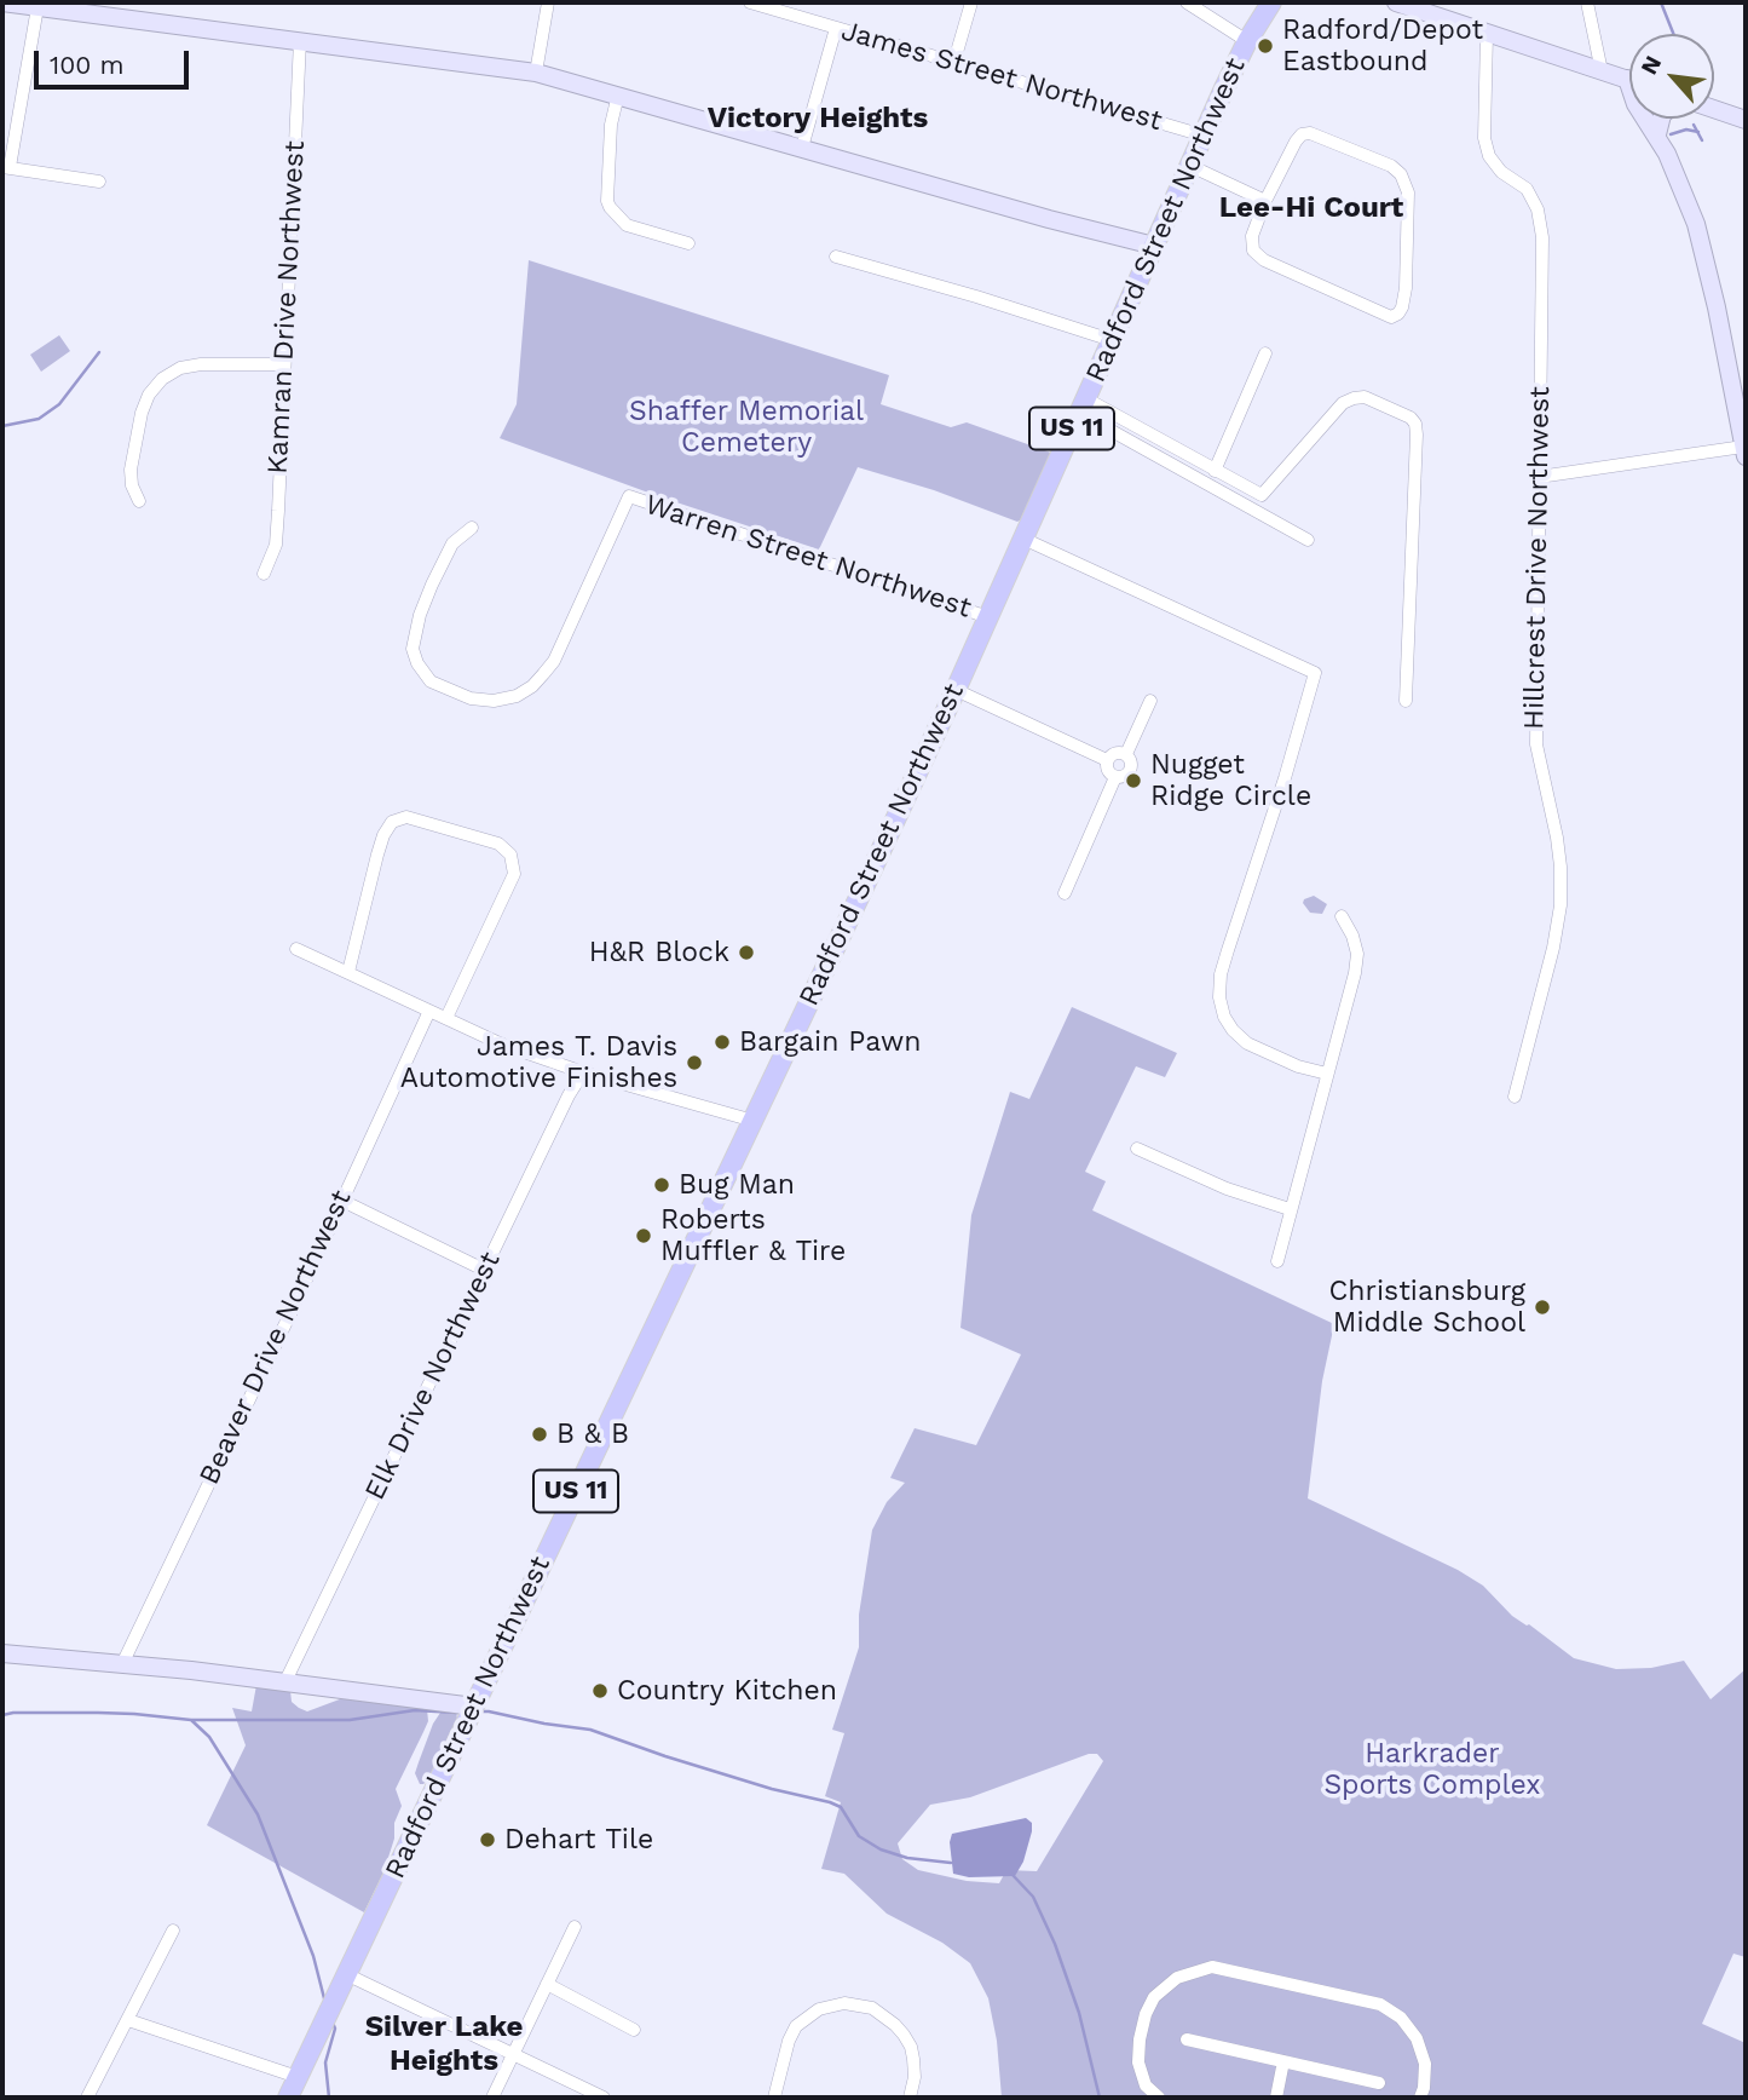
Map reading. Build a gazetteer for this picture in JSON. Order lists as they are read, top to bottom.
{
  "streets": {
    "main road": ["Radford Street Northwest", "US 11"],
    "street": [
      "James Street Northwest",
      "Kamran Drive Northwest",
      "Warren Street Northwest",
      "Hillcrest Drive Northwest",
      "Beaver Drive Northwest",
      "Elk Drive Northwest"
    ]
  },
  "crossings": [
    ["James Street Northwest", "Radford Street Northwest"],
    ["Radford Street Northwest", "Warren Street Northwest"]
  ],
  "districts": ["Victory Heights", "Lee-Hi Court", "Silver Lake Heights"],
  "parks": ["Shaffer Memorial Cemetery", "Harkrader Sports Complex"],
  "places": [
    "Radford/Depot Eastbound",
    "Nugget Ridge Circle",
    "H&R Block",
    "Bargain Pawn",
    "James T. Davis Automotive Finishes",
    "Bug Man",
    "Roberts Muffler & Tire",
    "Christiansburg Middle School",
    "B & B",
    "Country Kitchen",
    "Dehart Tile"
  ],
  "scale_bar": "100 m",
  "north": "top left"
}
